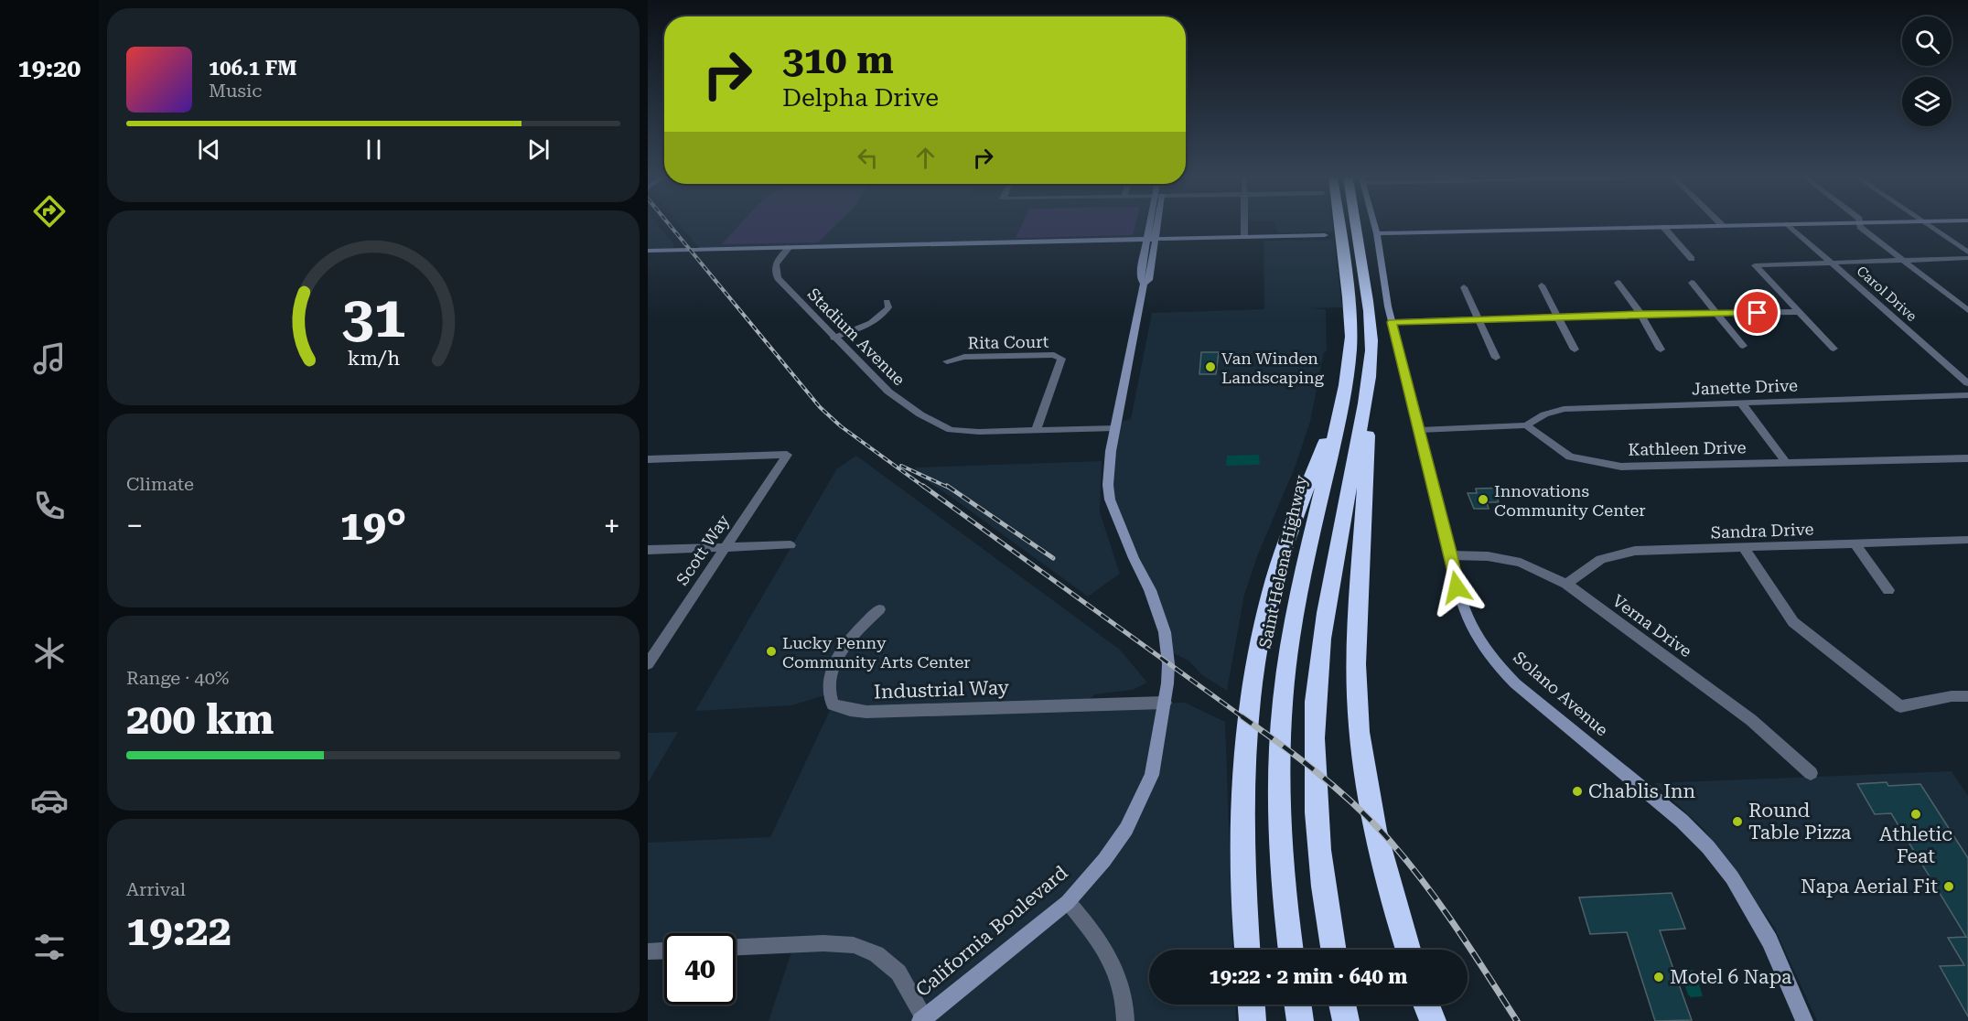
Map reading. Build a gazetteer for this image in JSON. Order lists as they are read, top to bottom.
{
  "streets": {
    "highway": ["Saint Helena Highway"],
    "street": [
      "Carol Drive",
      "Stadium Avenue",
      "Rita Court",
      "Janette Drive",
      "Kathleen Drive",
      "Sandra Drive",
      "Scott Way",
      "Verna Drive",
      "Industrial Way",
      "Solano Avenue",
      "California Boulevard"
    ]
  },
  "crossings": [
    ["Stadium Avenue", "Rita Court"],
    ["Stadium Avenue", "California Boulevard"],
    ["Janette Drive", "Kathleen Drive"],
    ["Sandra Drive", "Verna Drive"],
    ["Verna Drive", "Solano Avenue"],
    ["Industrial Way", "California Boulevard"]
  ],
  "places": [
    "Van Winden Landscaping",
    "Innovations Community Center",
    "Lucky Penny Community Arts Center",
    "Chablis Inn",
    "Athletic Feat",
    "Round Table Pizza",
    "Napa Aerial Fit",
    "Motel 6 Napa"
  ],
  "page": {
    "tabs": "19:20",
    "turn": ["310 m", "Delpha Drive"],
    "song": ["106.1 FM", "Music"],
    "tile": [
      "Climate",
      ["Range · 40%", "200 km"],
      ["Arrival", "19:22"]
    ],
    "heat": ["−", "19°", "+"],
    "limit": "40",
    "trip": "19:22 · 2 min · 640 m",
    "gauge": ["31", "km/h"]
  }
}
